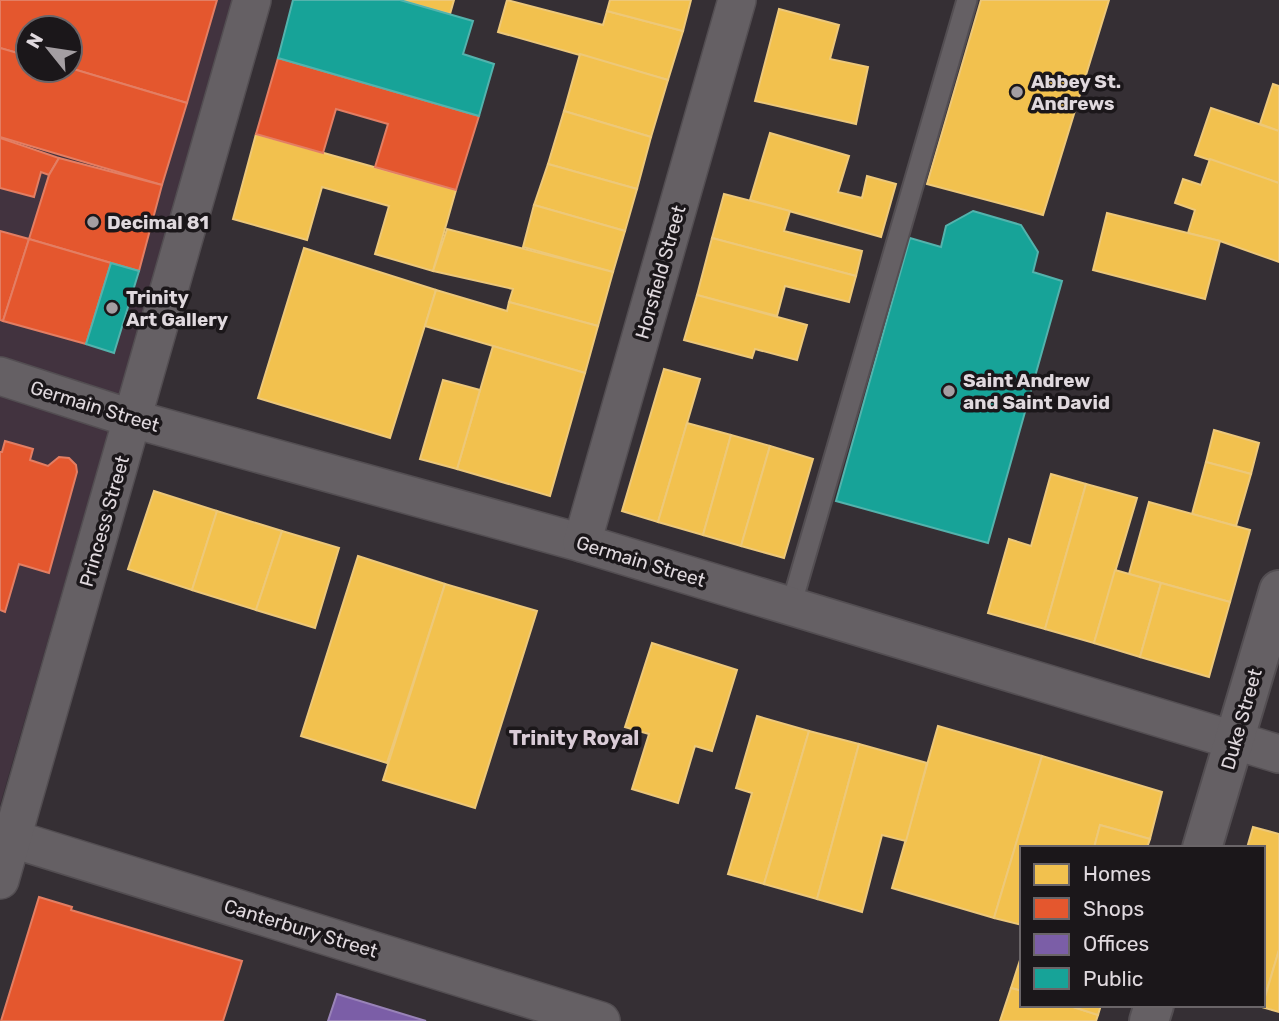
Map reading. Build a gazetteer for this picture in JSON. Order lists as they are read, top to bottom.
{
  "streets": {
    "street": [
      "Horsfield Street",
      "Germain Street",
      "Princess Street",
      "Duke Street",
      "Canterbury Street"
    ]
  },
  "crossings": [
    ["Horsfield Street", "Germain Street"],
    ["Germain Street", "Princess Street"],
    ["Germain Street", "Duke Street"],
    ["Princess Street", "Canterbury Street"]
  ],
  "districts": ["Trinity Royal"],
  "places": [
    "Abbey St. Andrews",
    "Decimal 81",
    "Trinity Art Gallery",
    "Saint Andrew and Saint David"
  ],
  "legend": [
    "Homes",
    "Shops",
    "Offices",
    "Public"
  ],
  "north": "top left"
}
